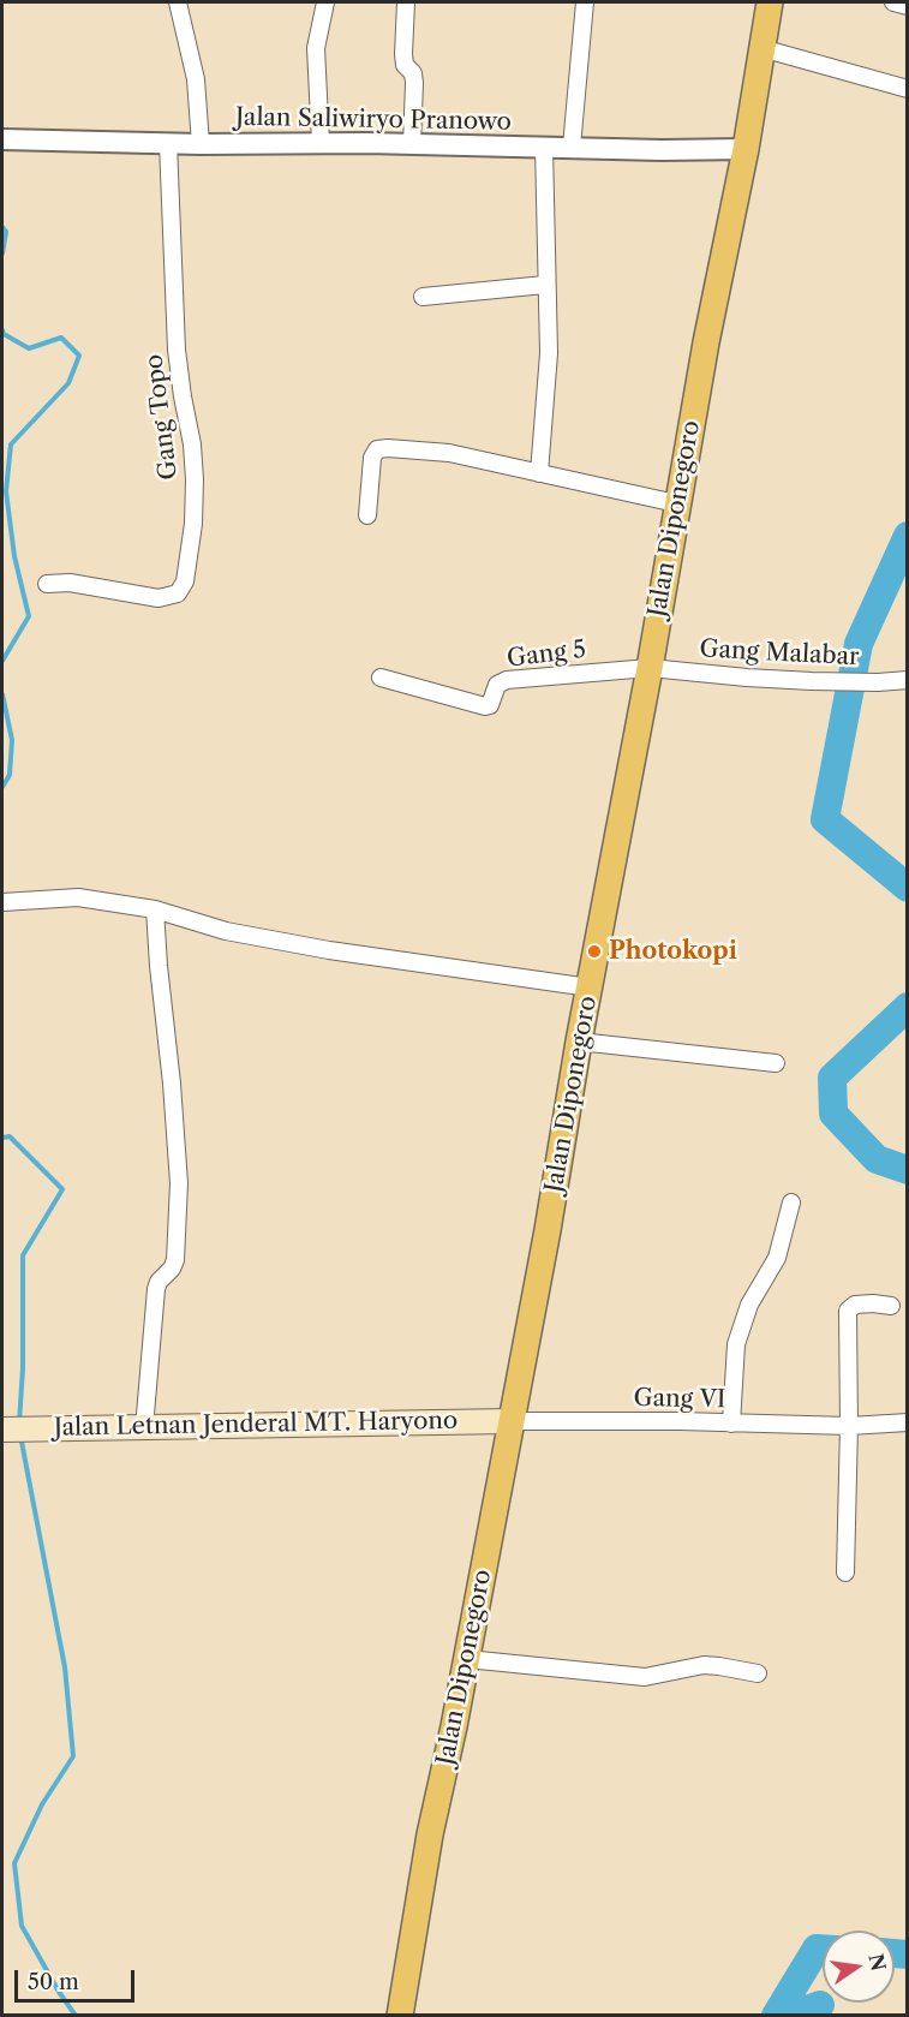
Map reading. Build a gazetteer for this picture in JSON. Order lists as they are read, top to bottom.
{
  "streets": {
    "main road": ["Jalan Diponegoro", "Jalan Letnan Jenderal MT. Haryono"],
    "street": [
      "Jalan Saliwiryo Pranowo",
      "Gang Topo",
      "Gang Malabar",
      "Gang 5",
      "Gang VI"
    ]
  },
  "crossings": [
    ["Jalan Saliwiryo Pranowo", "Gang Topo"],
    ["Jalan Saliwiryo Pranowo", "Jalan Diponegoro"],
    ["Jalan Diponegoro", "Gang Malabar"],
    ["Jalan Diponegoro", "Gang 5"],
    ["Jalan Diponegoro", "Gang VI"],
    ["Jalan Diponegoro", "Jalan Letnan Jenderal MT. Haryono"],
    ["Gang Malabar", "Gang 5"],
    ["Gang VI", "Jalan Letnan Jenderal MT. Haryono"]
  ],
  "places": ["Photokopi"],
  "scale_bar": "50 m",
  "north": "right"
}
